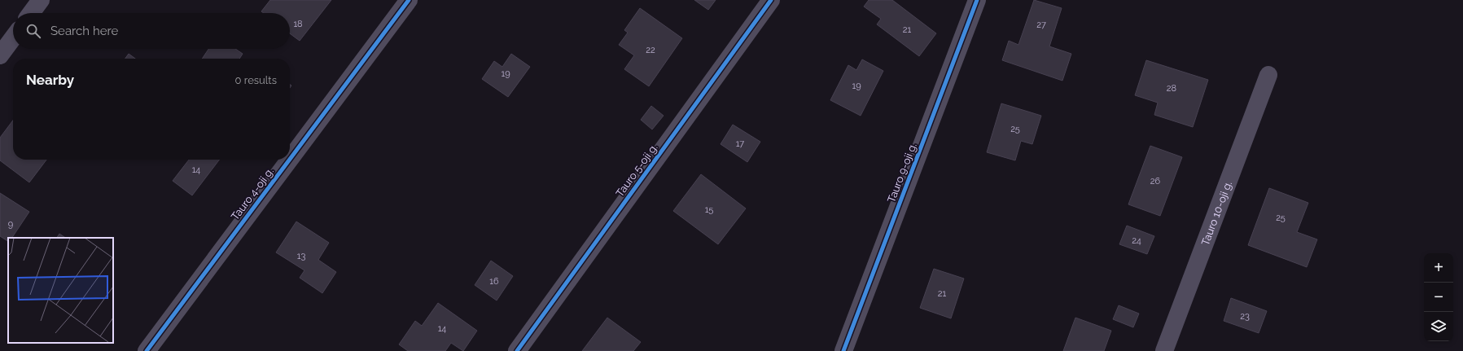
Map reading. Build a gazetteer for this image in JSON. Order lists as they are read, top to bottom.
{
  "streets": {
    "street": [
      "Tauro 5-oji g.",
      "Tauro 9-oji g.",
      "Tauro 4-oji g.",
      "Tauro 10-oji g."
    ]
  },
  "house_numbers": [
    "18",
    "27",
    "21",
    "22",
    "19",
    "19",
    "28",
    "25",
    "17",
    "14",
    "26",
    "15",
    "25",
    "9",
    "24",
    "13",
    "16",
    "21",
    "23",
    "14"
  ],
  "page": {
    "search": "Search here",
    "heading": ["Nearby", "0 results"],
    "map_buttons": ["+", "−"]
  }
}
